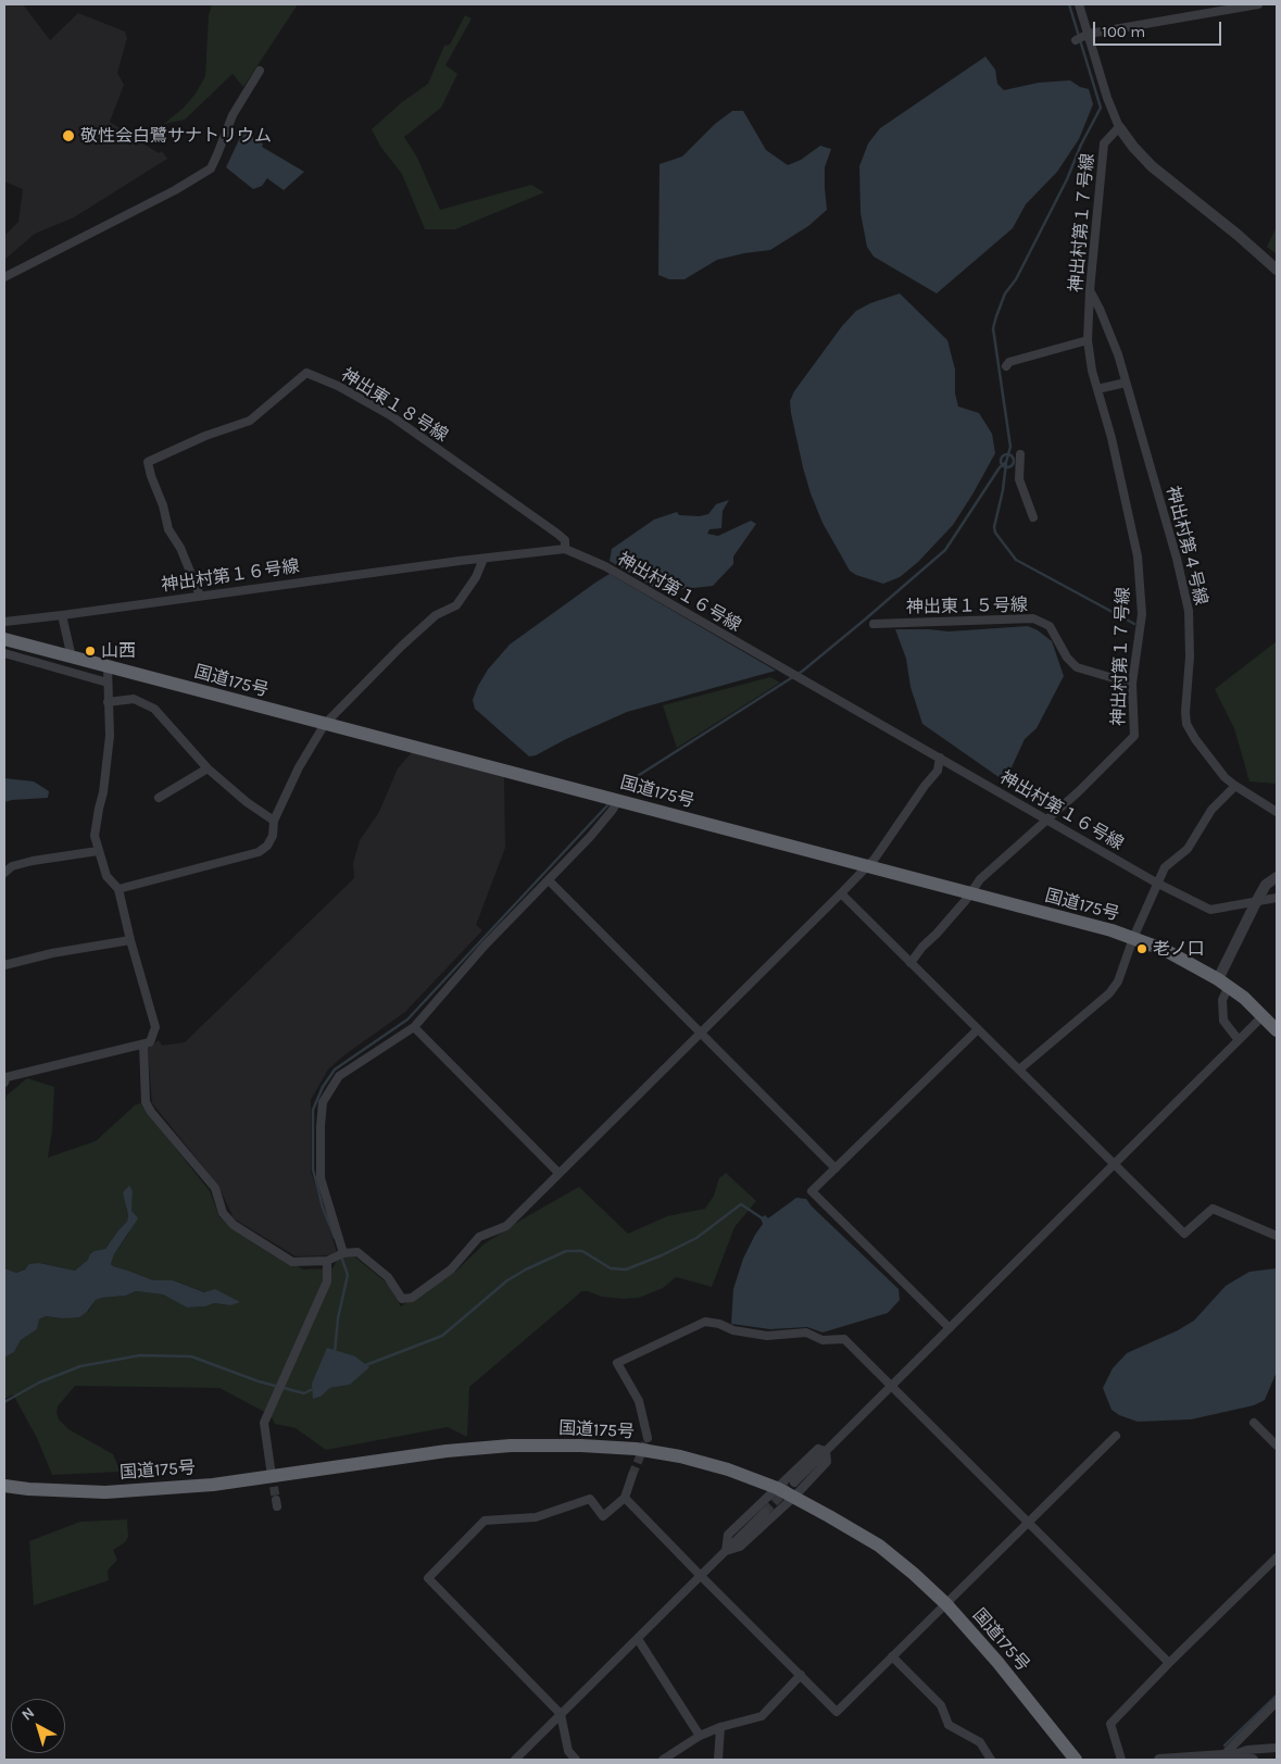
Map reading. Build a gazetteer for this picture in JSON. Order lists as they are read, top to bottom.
{
  "streets": {
    "highway": ["国道175号"],
    "street": [
      "神出村第１７号線",
      "神出東１８号線",
      "神出村第４号線",
      "神出村第１６号線",
      "神出東１５号線"
    ]
  },
  "crossings": [
    ["神出村第１７号線", "神出村第４号線"],
    ["神出村第１７号線", "神出村第１６号線"],
    ["神出村第１７号線", "神出東１５号線"],
    ["神出村第１７号線", "国道175号"],
    ["神出東１８号線", "神出村第１６号線"]
  ],
  "places": ["敬性会白鷺サナトリウム", "山西", "老ノ口"],
  "scale_bar": "100 m",
  "north": "top left"
}
